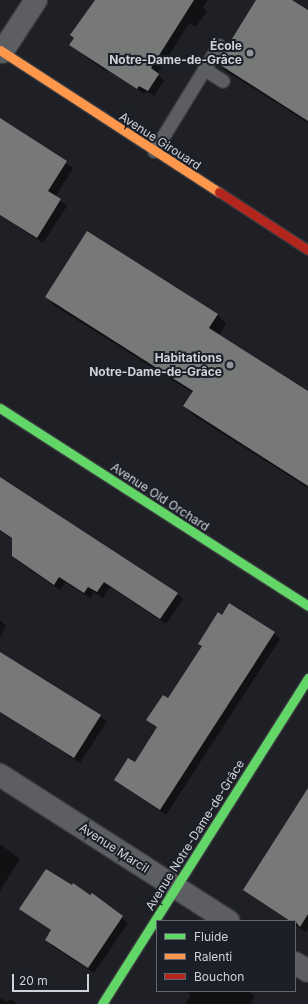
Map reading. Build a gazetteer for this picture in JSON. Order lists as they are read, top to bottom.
{
  "streets": {
    "street": [
      "Avenue Girouard",
      "Avenue Old Orchard",
      "Avenue Notre-Dame-de-Grâce",
      "Avenue Marcil"
    ]
  },
  "crossings": [
    ["Avenue Notre-Dame-de-Grâce", "Avenue Marcil"]
  ],
  "places": ["École Notre-Dame-de-Grâce", "Habitations Notre-Dame-de-Grâce"],
  "legend": ["Fluide", "Ralenti", "Bouchon"],
  "scale_bar": "20 m"
}
